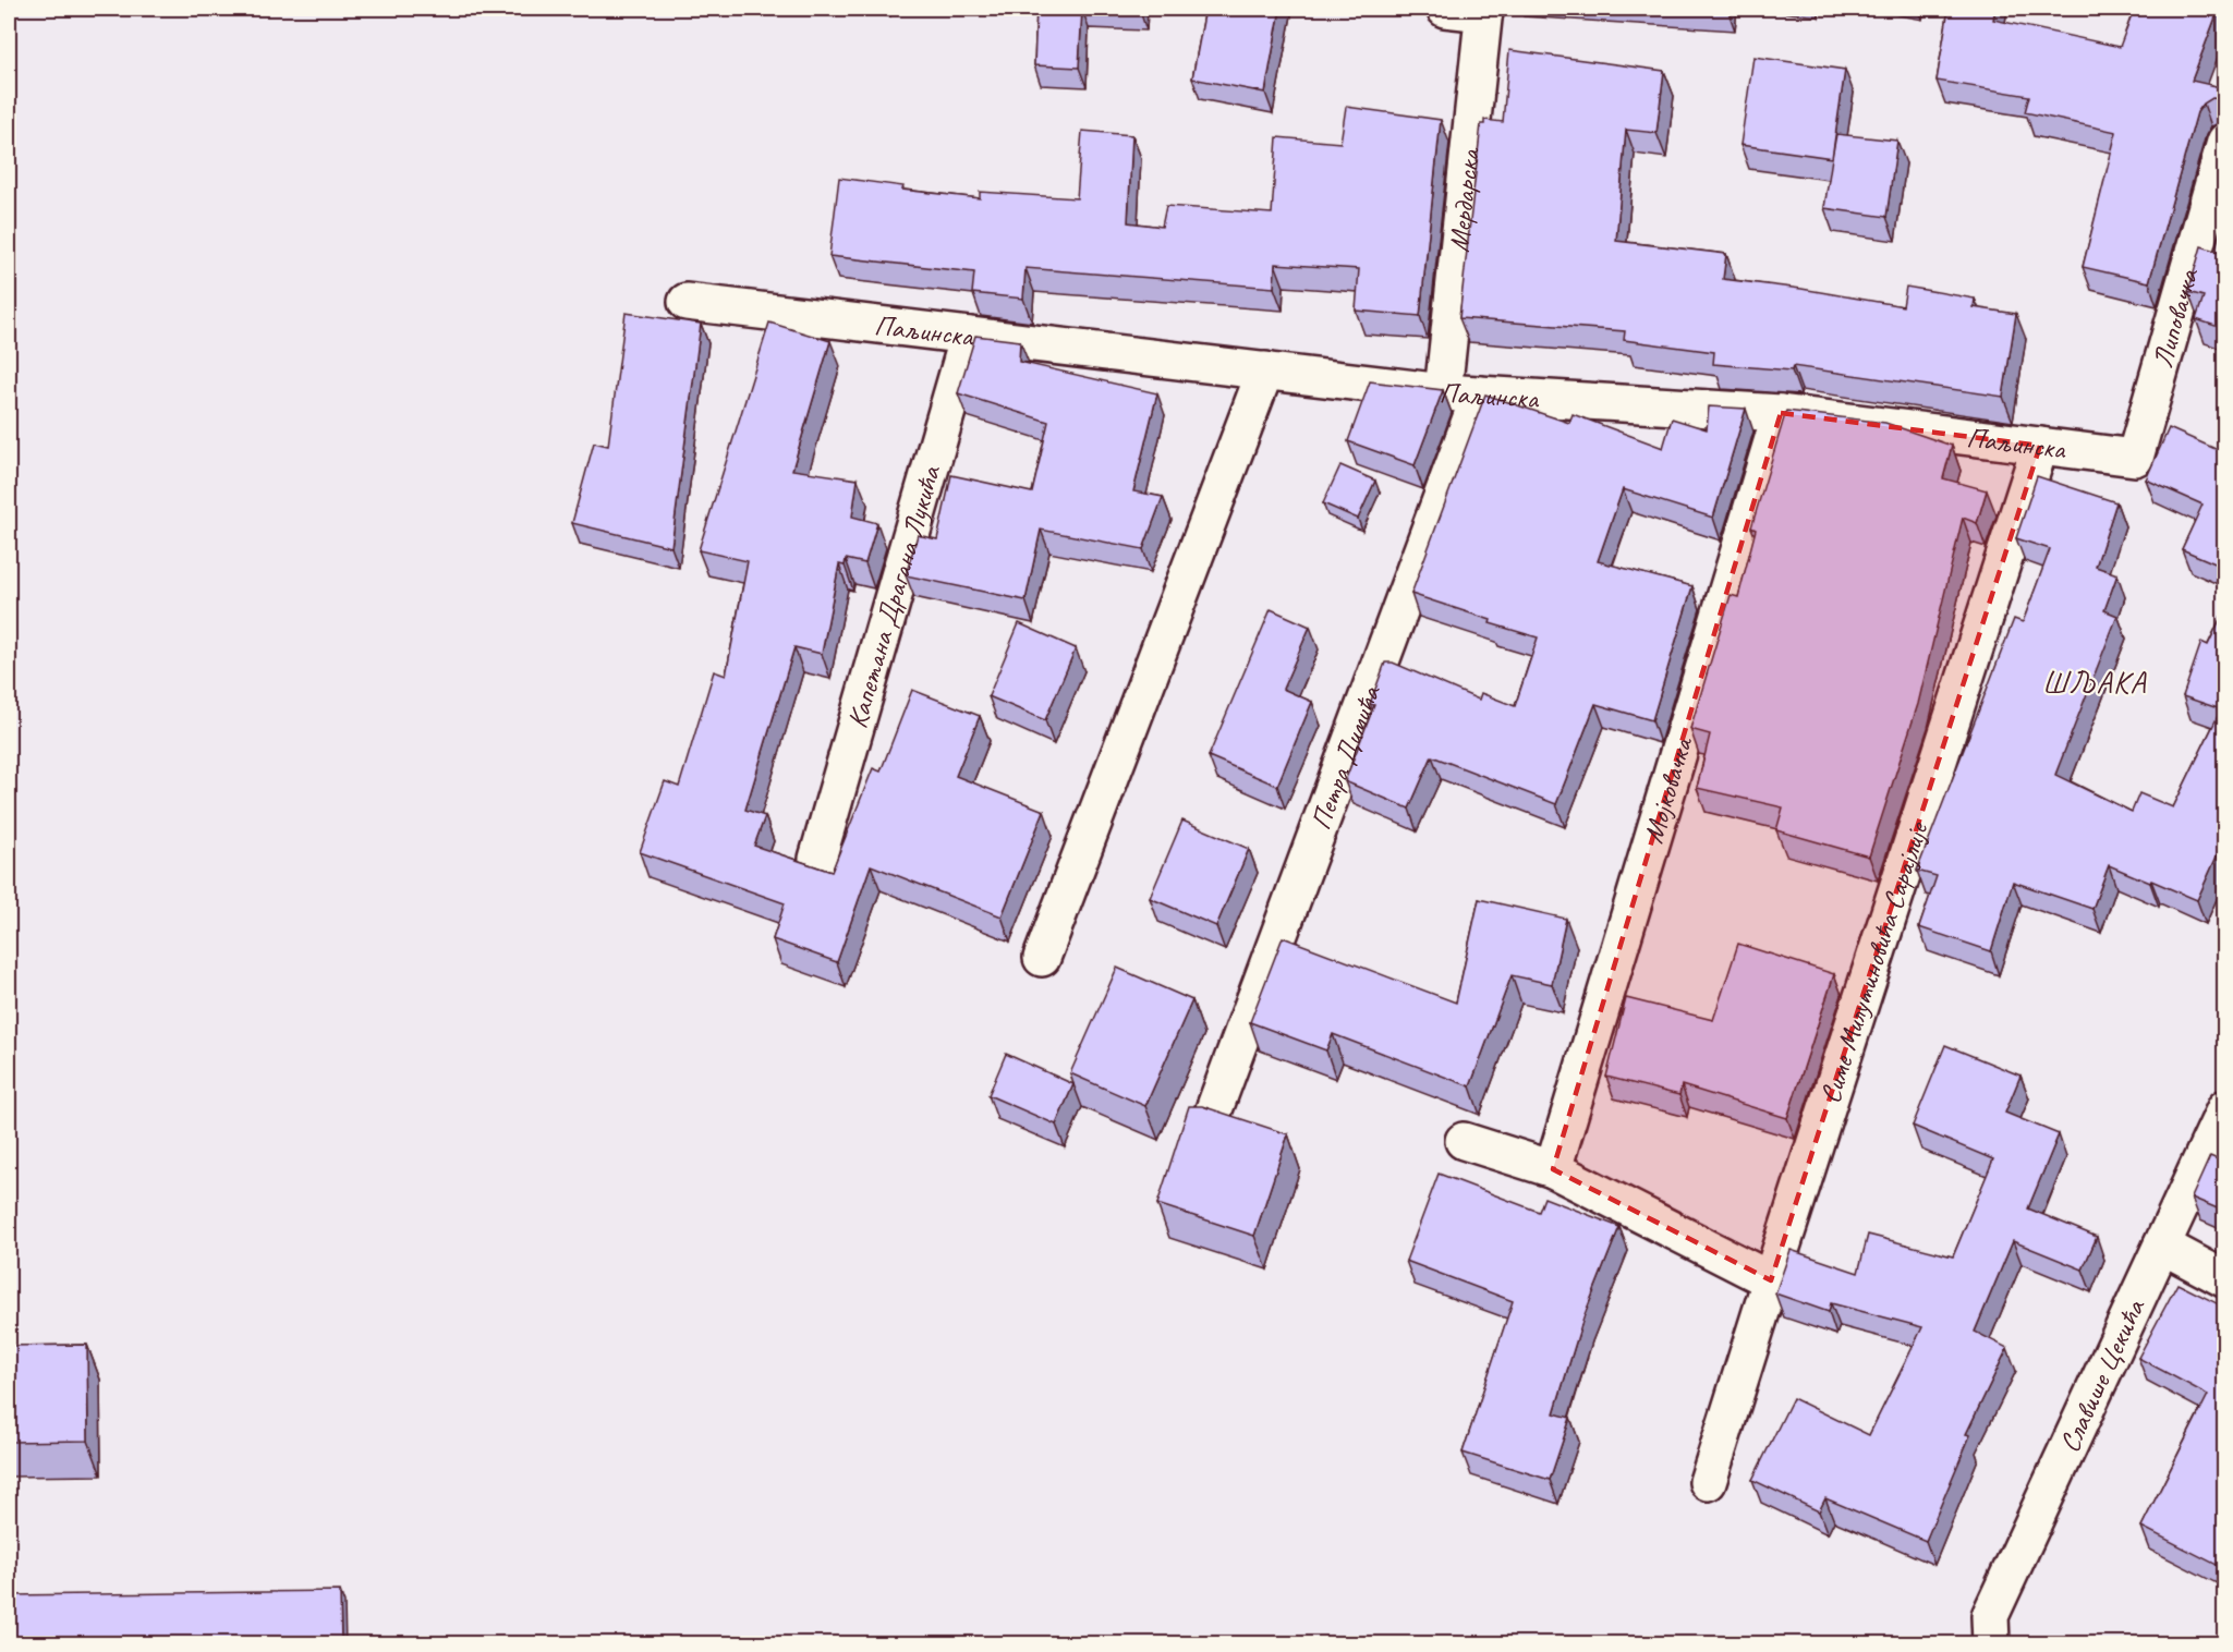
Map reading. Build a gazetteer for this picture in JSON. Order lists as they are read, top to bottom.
{
  "streets": {
    "street": [
      "Мердарска",
      "Липовачка",
      "Паљинска",
      "Капетана Драгана Лукића",
      "Петра Димића",
      "Мојковачка",
      "Симе Милутиновића Сарајлије",
      "Славише Цекића"
    ]
  },
  "crossings": [
    ["Мердарска", "Паљинска"],
    ["Липовачка", "Паљинска"],
    ["Паљинска", "Капетана Драгана Лукића"],
    ["Паљинска", "Петра Димића"],
    ["Паљинска", "Мојковачка"],
    ["Паљинска", "Симе Милутиновића Сарајлије"]
  ],
  "districts": ["ШЉАКА"]
}
